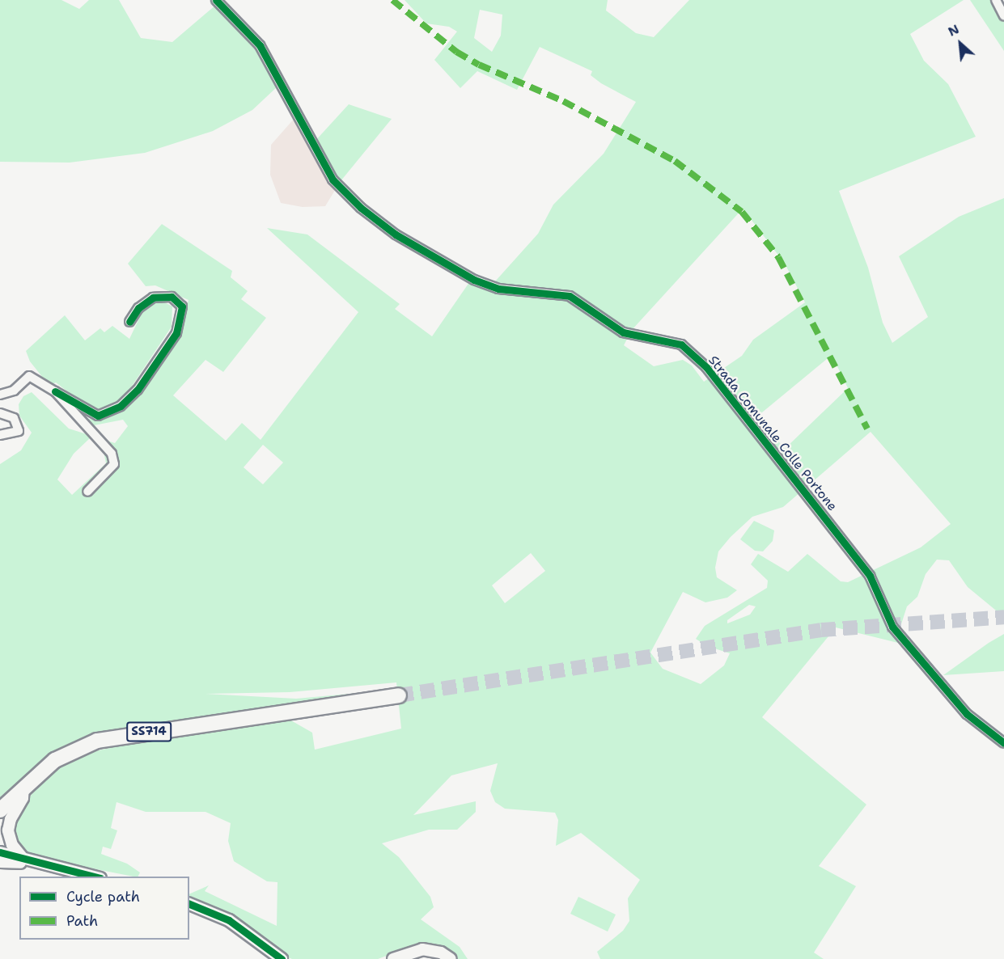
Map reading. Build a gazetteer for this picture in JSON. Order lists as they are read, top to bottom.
{
  "streets": {
    "highway": ["SS714"],
    "street": ["Strada Comunale Colle Portone"]
  },
  "legend": ["Cycle path", "Path"],
  "north": "top left"
}
